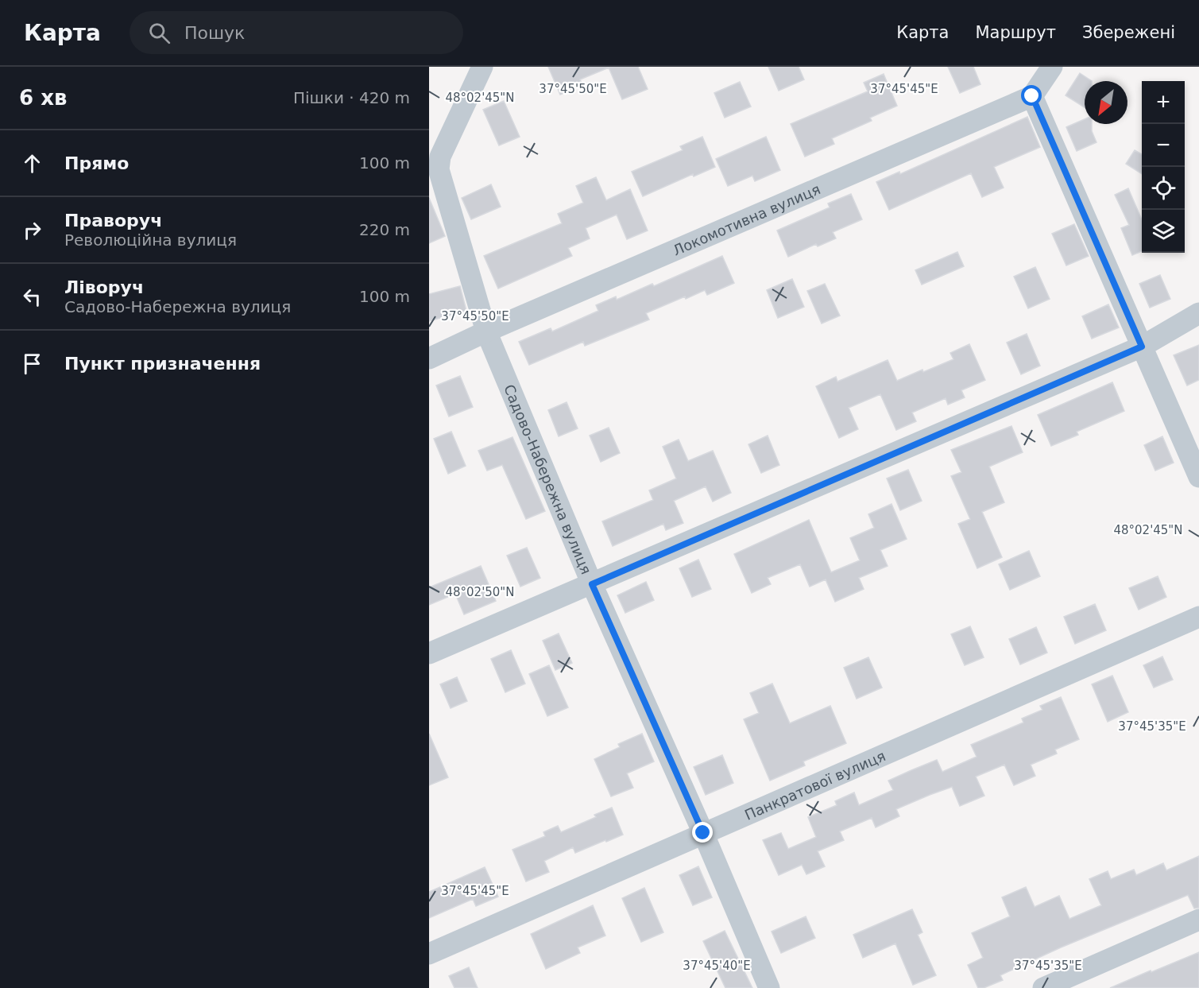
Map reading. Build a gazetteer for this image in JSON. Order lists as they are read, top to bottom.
{
  "streets": {
    "street": ["Локомотивна вулиця", "Садово-Набережна вулиця", "Панкратової вулиця"]
  },
  "crossings": [
    ["Локомотивна вулиця", "Садово-Набережна вулиця"],
    ["Садово-Набережна вулиця", "Панкратової вулиця"]
  ],
  "north": "bottom left",
  "page": {
    "header": "Карта",
    "search": "Пошук",
    "nav": ["Карта", "Маршрут", "Збережені"],
    "heading": ["6 хв", "Пішки · 420 m"],
    "map_buttons": ["+", "−"],
    "list": [
      ["Прямо", "100 m"],
      ["Праворуч", "Революційна вулиця", "220 m"],
      ["Ліворуч", "Садово-Набережна вулиця", "100 m"],
      "Пункт призначення"
    ]
  },
  "coordinates": [
    "37°45'50\"E",
    "37°45'45\"E",
    "48°02'45\"N",
    "48°02'50\"N",
    "37°45'35\"E",
    "37°45'40\"E"
  ]
}
